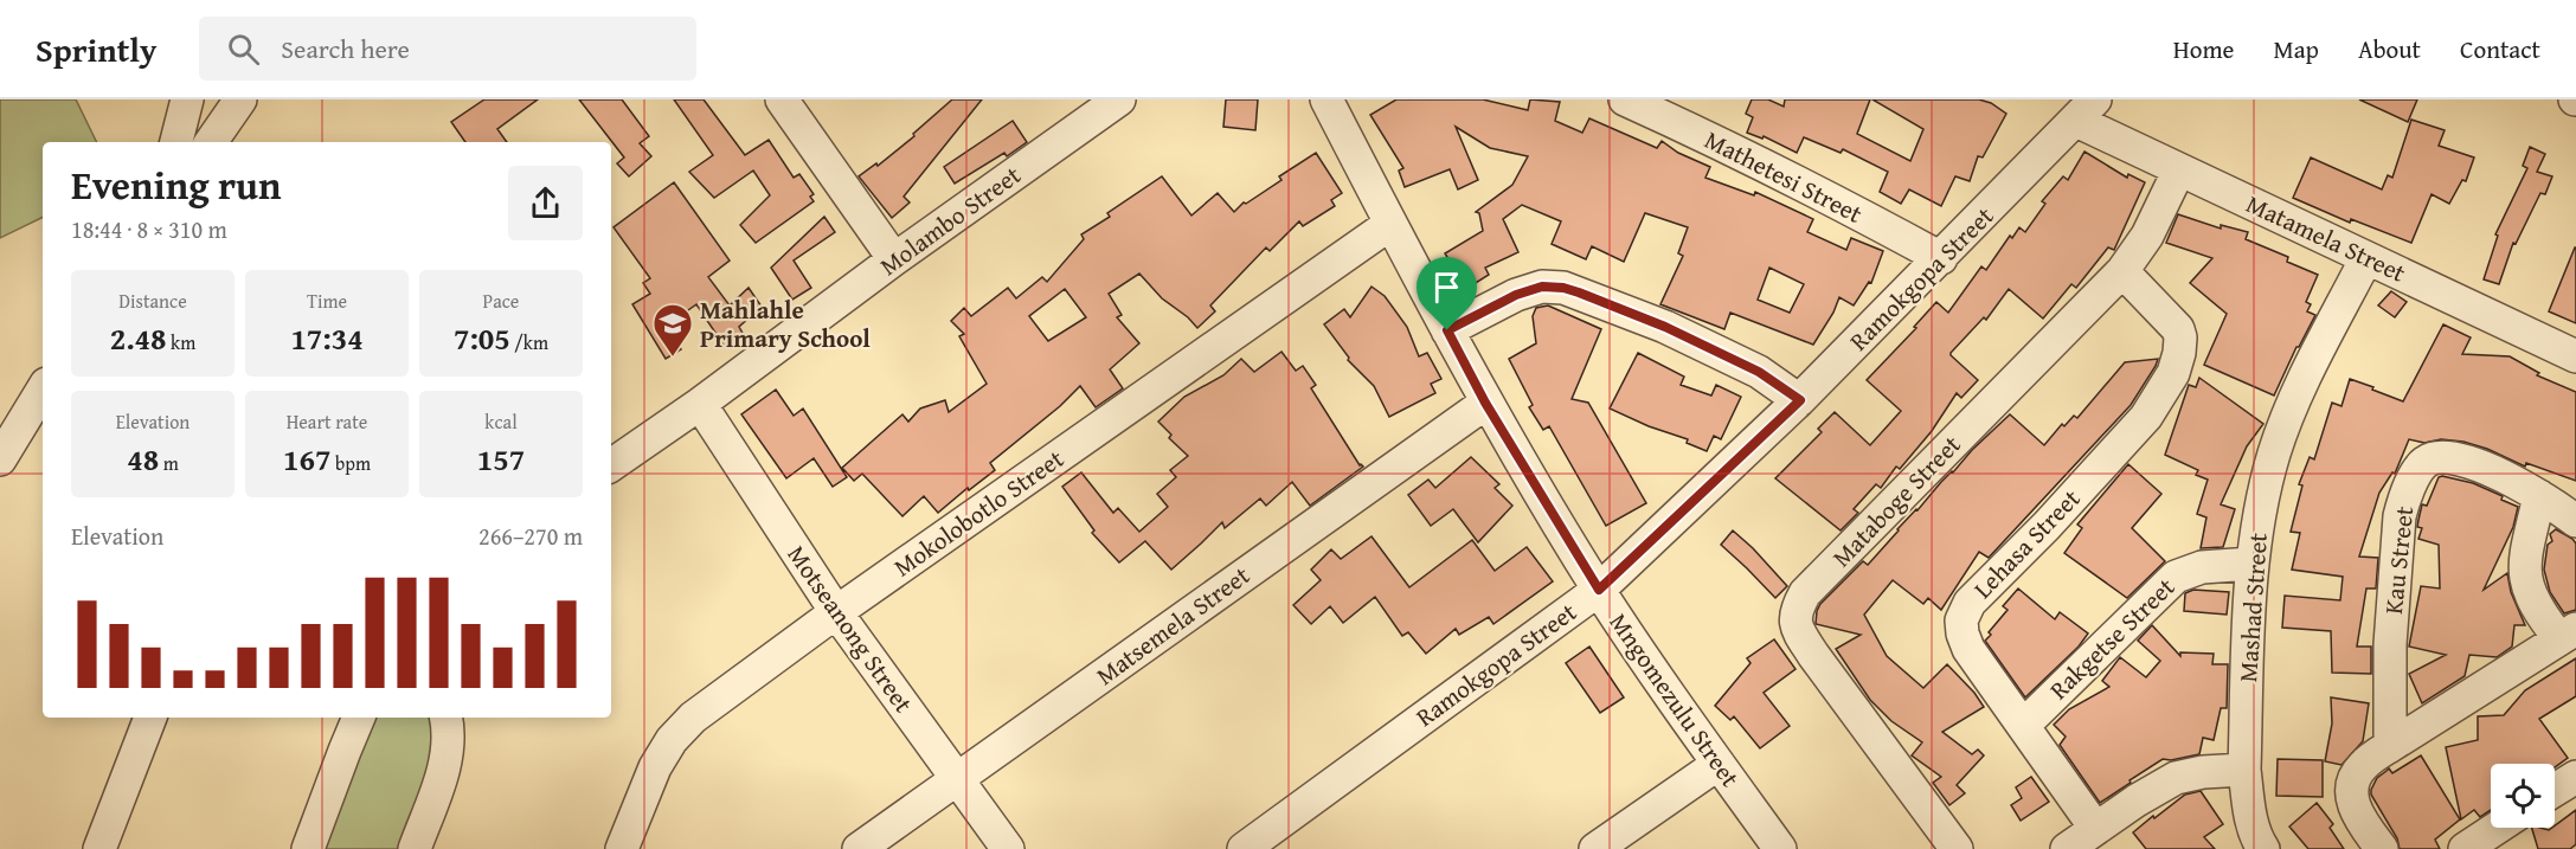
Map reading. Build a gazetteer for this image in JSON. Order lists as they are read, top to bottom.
{
  "streets": {
    "street": [
      "Mathetesi Street",
      "Molambo Street",
      "Matamela Street",
      "Ramokgopa Street",
      "Mataboge Street",
      "Mokolobotlo Street",
      "Lehasa Street",
      "Kau Street",
      "Mashad Street",
      "Matsemela Street",
      "Motseanong Street",
      "Rakgetse Street",
      "Mngomezulu Street"
    ]
  },
  "crossings": [
    ["Mathetesi Street", "Ramokgopa Street"],
    ["Molambo Street", "Motseanong Street"],
    ["Matamela Street", "Ramokgopa Street"],
    ["Matamela Street", "Mataboge Street"],
    ["Matamela Street", "Mashad Street"],
    ["Ramokgopa Street", "Mngomezulu Street"],
    ["Mataboge Street", "Lehasa Street"],
    ["Mokolobotlo Street", "Motseanong Street"],
    ["Mokolobotlo Street", "Mngomezulu Street"],
    ["Lehasa Street", "Rakgetse Street"],
    ["Mashad Street", "Rakgetse Street"],
    ["Matsemela Street", "Motseanong Street"],
    ["Matsemela Street", "Mngomezulu Street"]
  ],
  "places": {
    "school or university": ["Mahlahle Primary School"]
  },
  "page": {
    "header": "Sprintly",
    "search": "Search here",
    "nav": [
      "Home",
      "Map",
      "About",
      "Contact"
    ],
    "heading": ["Evening run", "18:44 · 8 × 310 m"],
    "stats": [
      ["Distance", "2.48 km"],
      ["Time", "17:34"],
      ["Pace", "7:05 /km"],
      ["Elevation", "48 m"],
      ["Heart rate", "167 bpm"],
      ["kcal", "157"]
    ],
    "chart": ["Elevation", "266–270 m"]
  }
}
